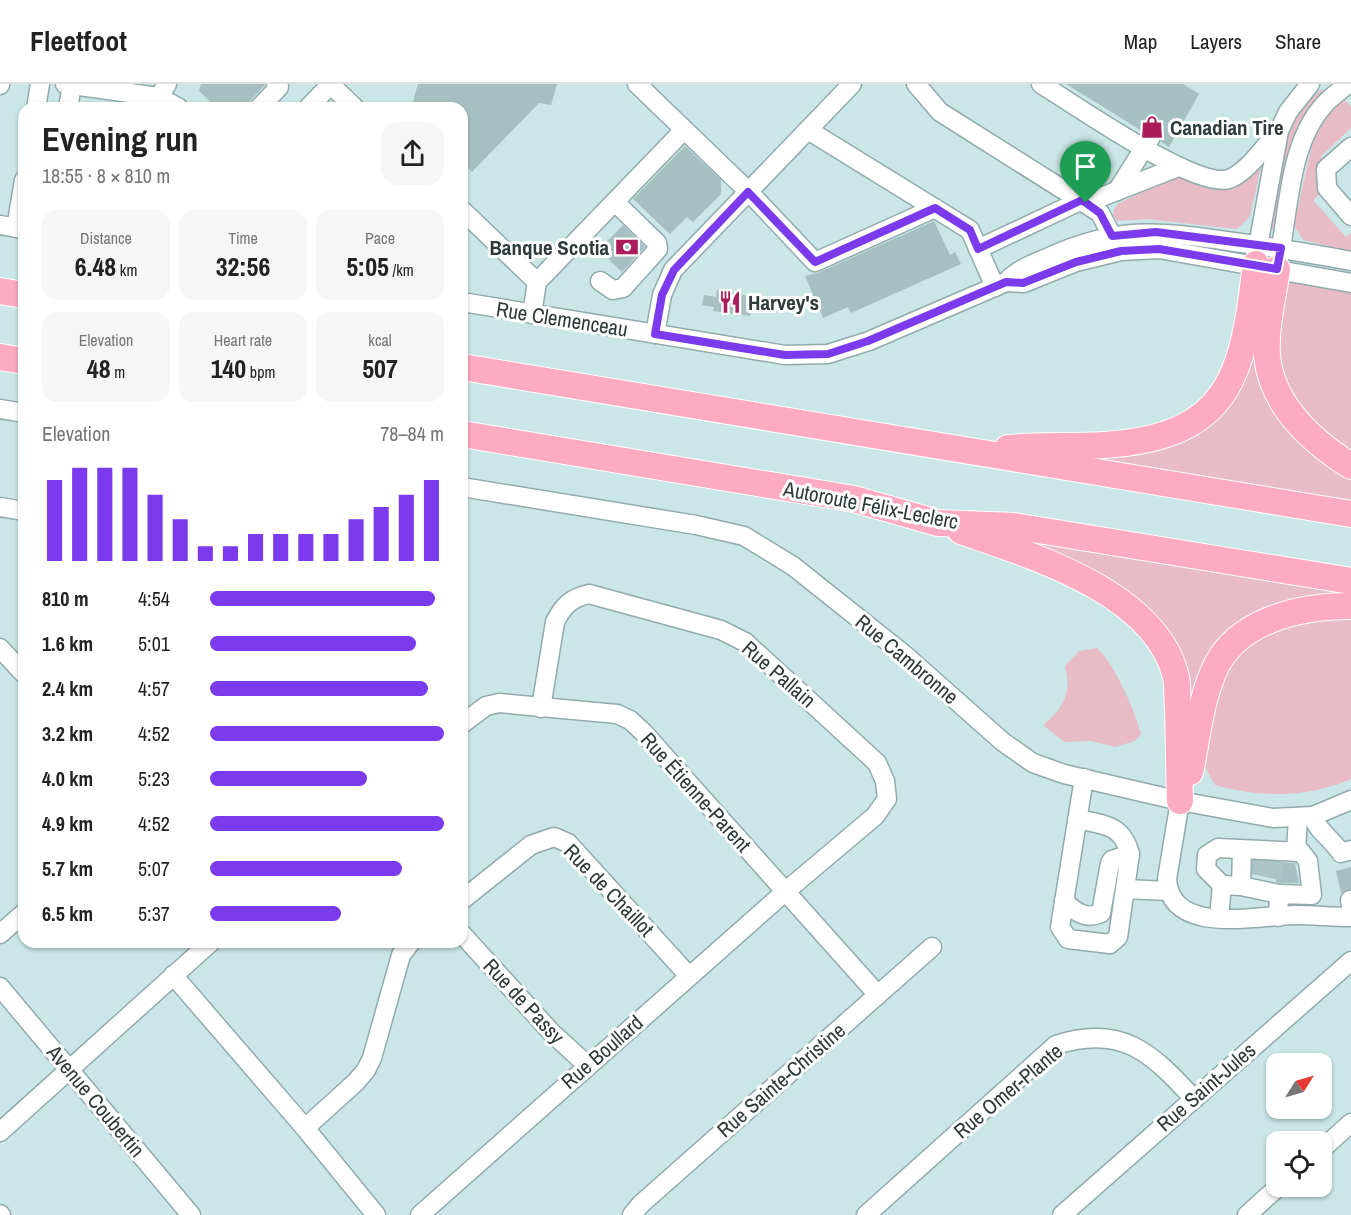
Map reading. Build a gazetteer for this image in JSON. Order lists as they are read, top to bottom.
{
  "streets": {
    "highway": ["Autoroute Félix-Leclerc"],
    "street": [
      "Rue Clemenceau",
      "Rue Cambronne",
      "Rue Pallain",
      "Rue Étienne-Parent",
      "Rue de Chaillot",
      "Rue de Passy",
      "Rue Boullard",
      "Rue Sainte-Christine",
      "Rue Saint-Jules",
      "Rue Omer-Plante",
      "Avenue Coubertin"
    ]
  },
  "crossings": [
    ["Rue Pallain", "Rue Étienne-Parent"],
    ["Rue Pallain", "Rue Boullard"],
    ["Rue Étienne-Parent", "Rue Boullard"],
    ["Rue Étienne-Parent", "Rue Sainte-Christine"],
    ["Rue de Chaillot", "Rue Boullard"],
    ["Rue de Passy", "Rue Boullard"],
    ["Rue Saint-Jules", "Rue Omer-Plante"]
  ],
  "places": {
    "shop": ["Canadian Tire"],
    "bank": ["Banque Scotia"],
    "restaurant": ["Harvey's"]
  },
  "north": "top right",
  "page": {
    "header": "Fleetfoot",
    "nav": ["Map", "Layers", "Share"],
    "heading": ["Evening run", "18:55 · 8 × 810 m"],
    "stats": [
      ["Distance", "6.48 km"],
      ["Time", "32:56"],
      ["Pace", "5:05 /km"],
      ["Elevation", "48 m"],
      ["Heart rate", "140 bpm"],
      ["kcal", "507"]
    ],
    "chart": ["Elevation", "78–84 m"],
    "list": [
      {
        "name": "810 m",
        "note": "4:54"
      },
      {
        "name": "1.6 km",
        "note": "5:01"
      },
      {
        "name": "2.4 km",
        "note": "4:57"
      },
      {
        "name": "3.2 km",
        "note": "4:52"
      },
      {
        "name": "4.0 km",
        "note": "5:23"
      },
      {
        "name": "4.9 km",
        "note": "4:52"
      },
      {
        "name": "5.7 km",
        "note": "5:07"
      },
      {
        "name": "6.5 km",
        "note": "5:37"
      }
    ]
  }
}
